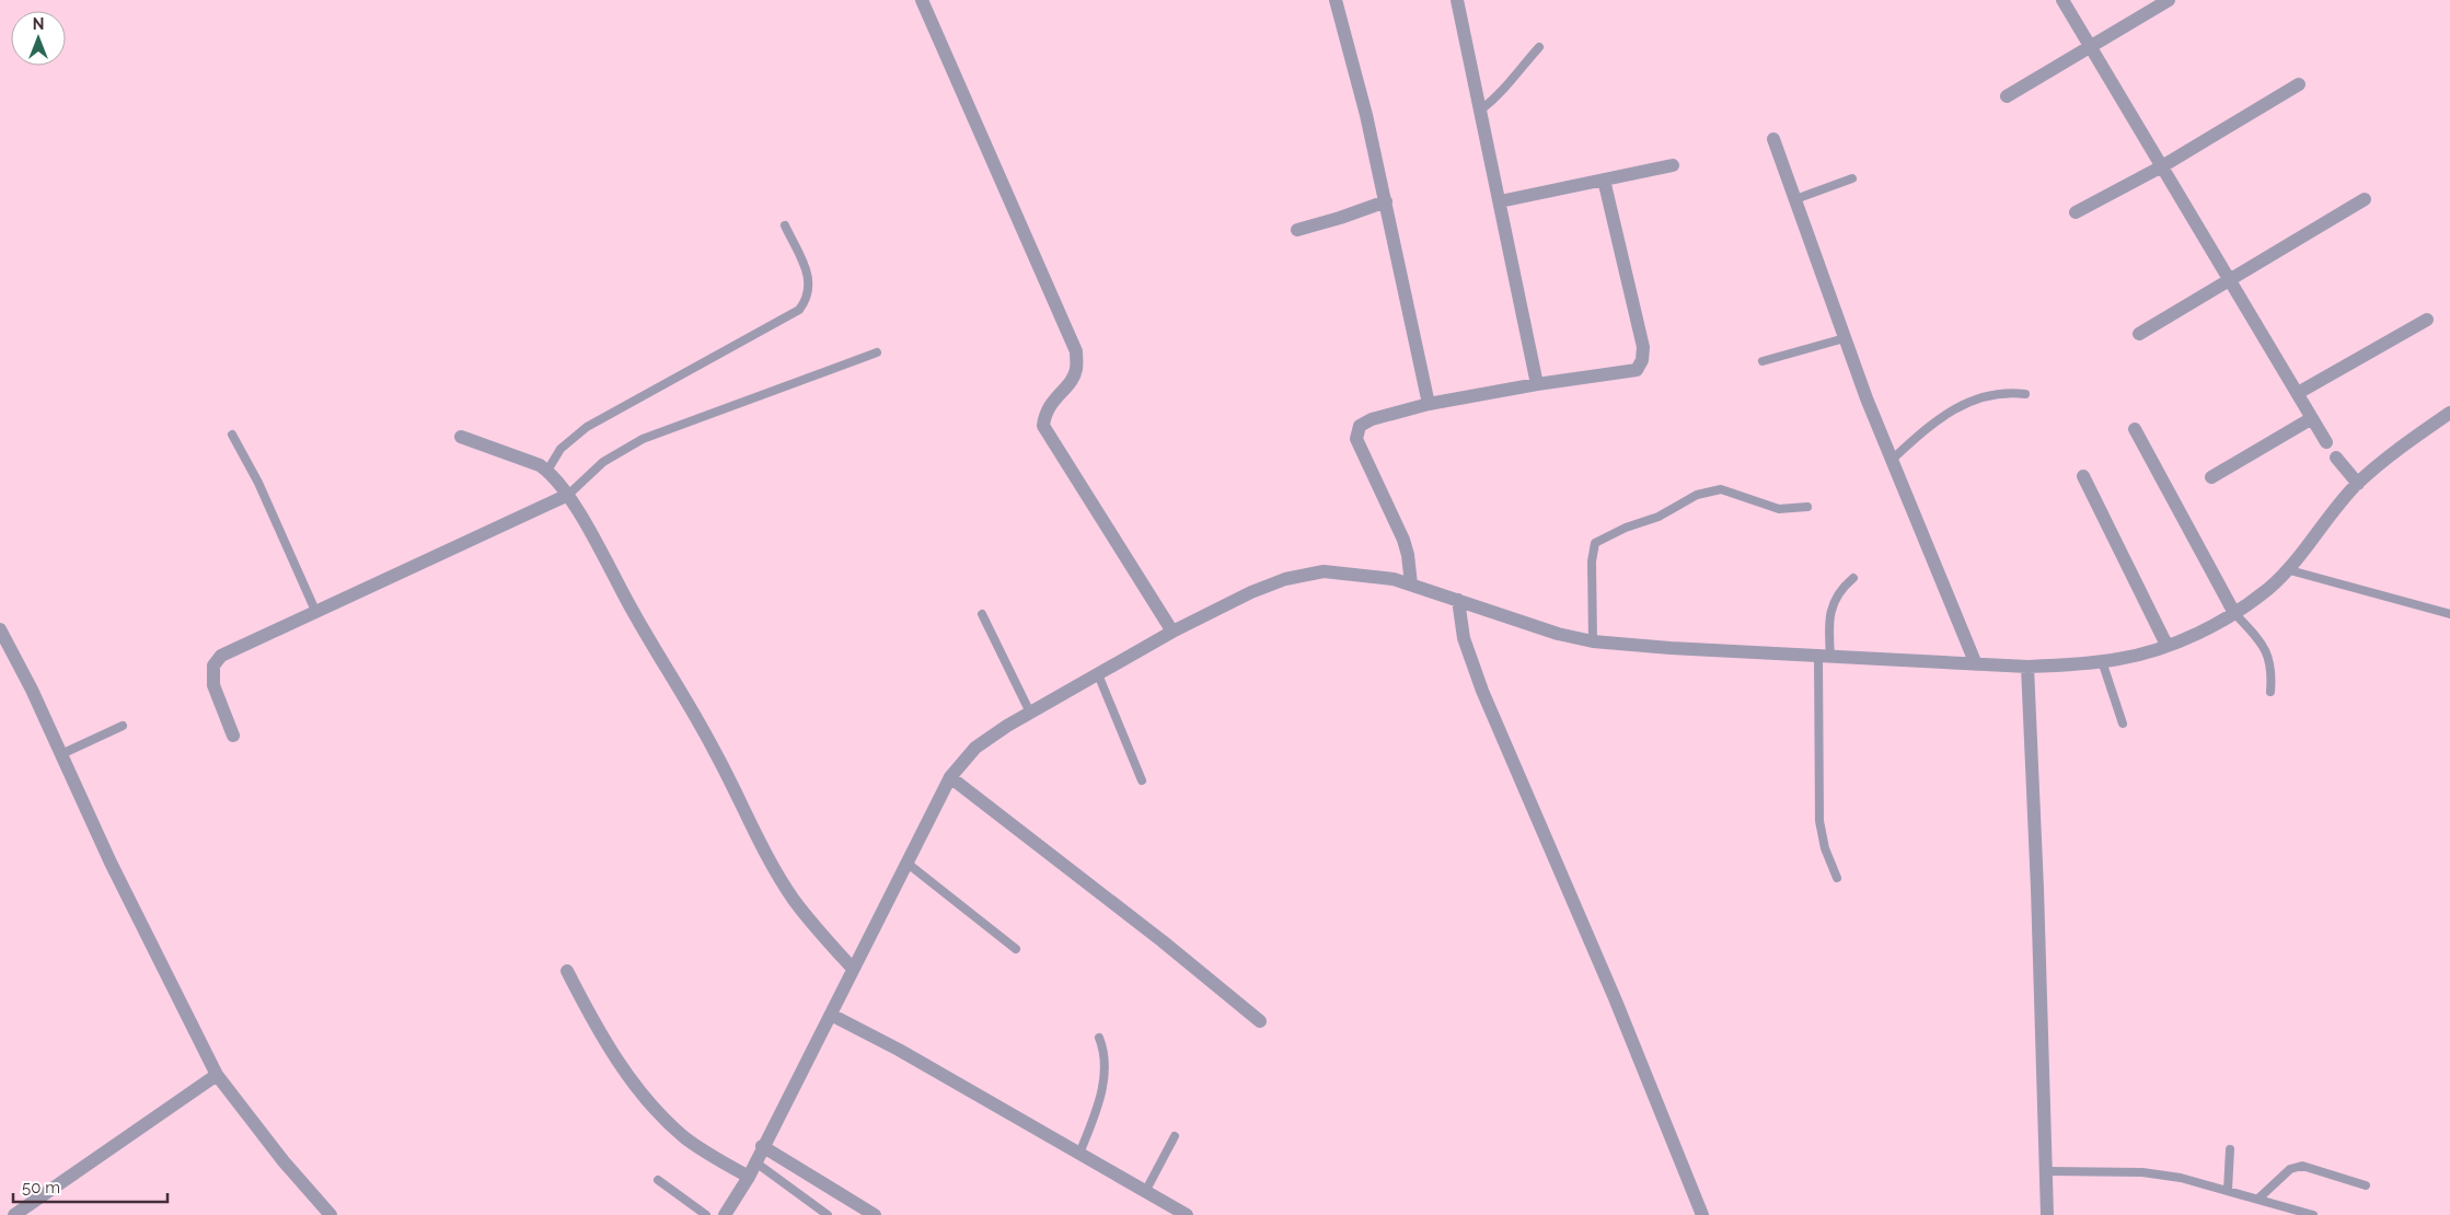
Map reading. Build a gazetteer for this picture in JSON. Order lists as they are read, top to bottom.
{
  "scale_bar": "50 m",
  "north": "top"
}
